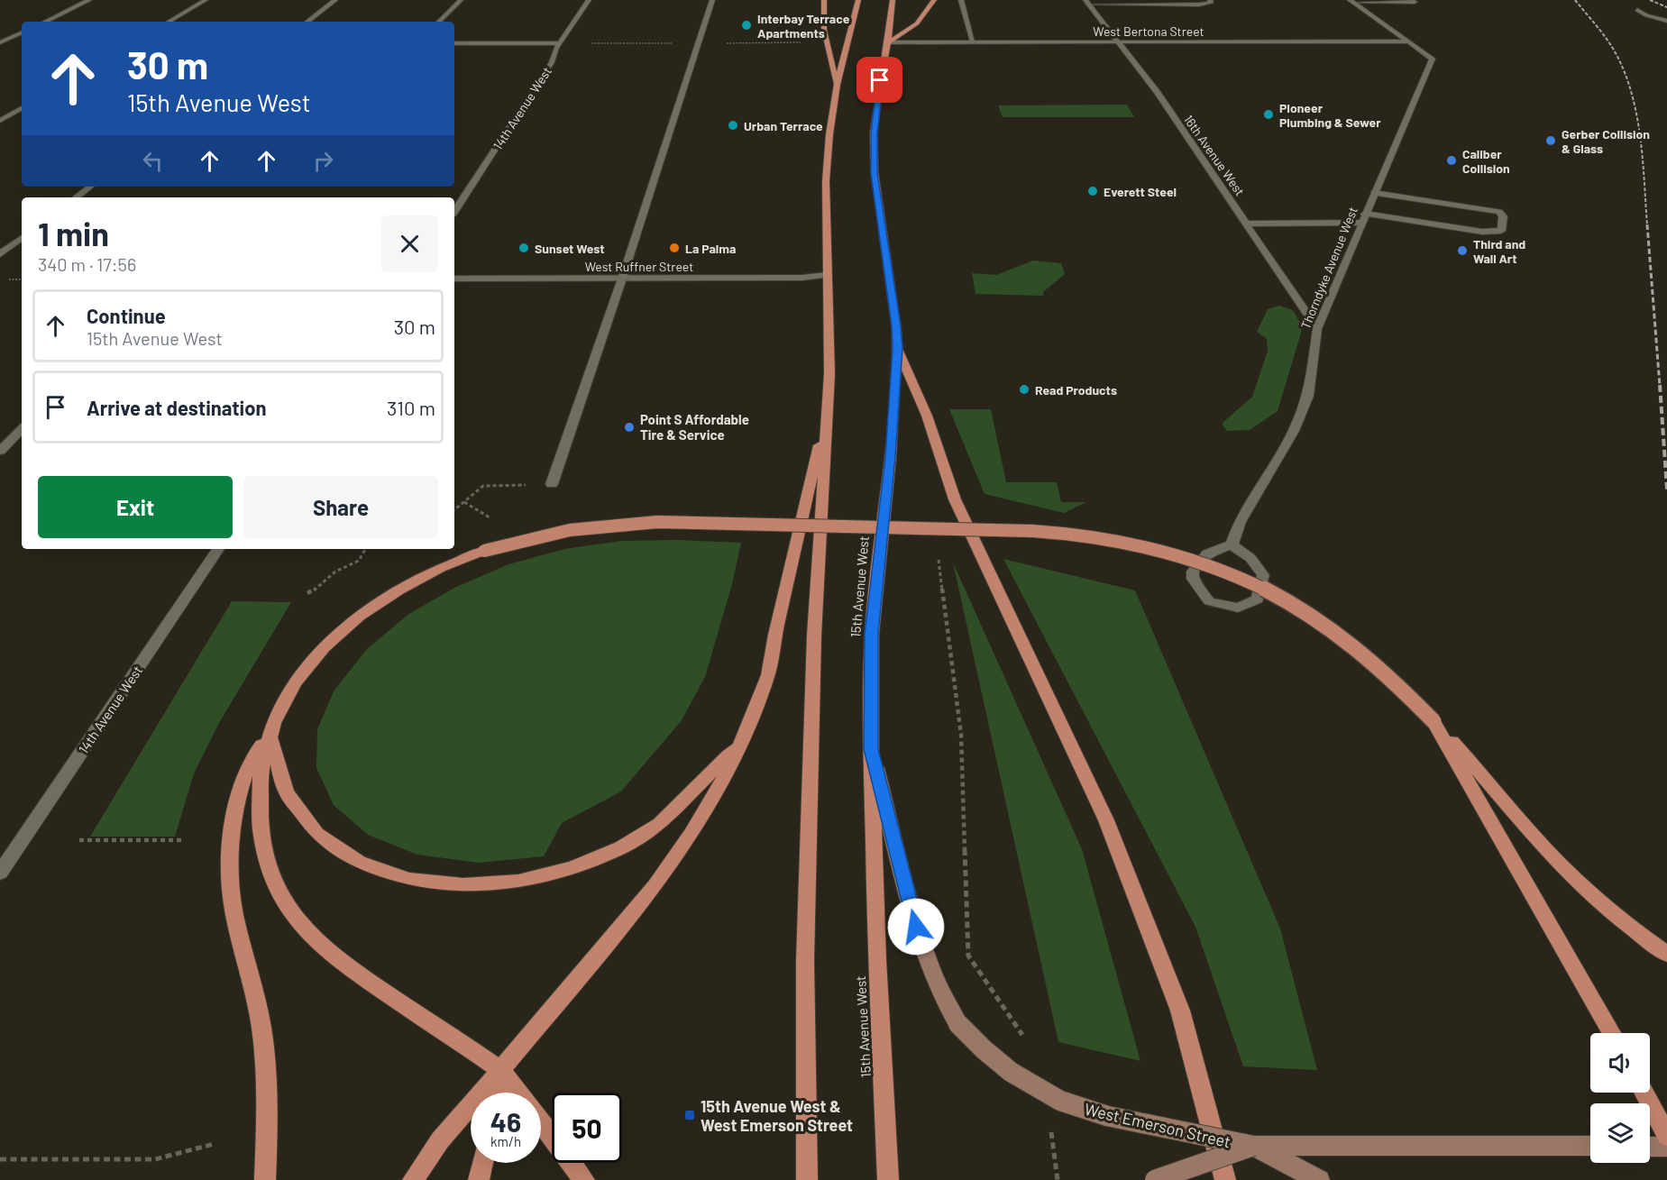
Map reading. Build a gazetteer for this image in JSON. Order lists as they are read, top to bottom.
{
  "streets": {
    "main road": ["15th Avenue West", "West Emerson Street"],
    "street": [
      "West Bertona Street",
      "14th Avenue West",
      "16th Avenue West",
      "West Ruffner Street",
      "Thorndyke Avenue West"
    ]
  },
  "crossings": [
    ["West Bertona Street", "16th Avenue West"],
    ["West Bertona Street", "Thorndyke Avenue West"],
    ["West Bertona Street", "15th Avenue West"],
    ["16th Avenue West", "Thorndyke Avenue West"],
    ["15th Avenue West", "West Emerson Street"]
  ],
  "places": {
    "other": [
      "Interbay Terrace Apartments",
      "Pioneer Plumbing & Sewer",
      "Urban Terrace",
      "Gerber Collision & Glass",
      "Caliber Collision",
      "Everett Steel",
      "Sunset West",
      "La Palma",
      "Third and Wall Art",
      "Read Products",
      "Point S Affordable Tire & Service"
    ],
    "transit": ["15th Avenue West & West Emerson Street"]
  },
  "page": {
    "turn": ["30 m", "15th Avenue West"],
    "heading": ["1 min", "340 m · 17:56"],
    "list": [
      {
        "name": "Continue",
        "note": "15th Avenue West",
        "value": "30 m"
      },
      {
        "name": "Arrive at destination",
        "value": "310 m"
      }
    ],
    "buttons": ["Exit", "Share"],
    "speed": "46 km/h",
    "limit": "50"
  }
}
